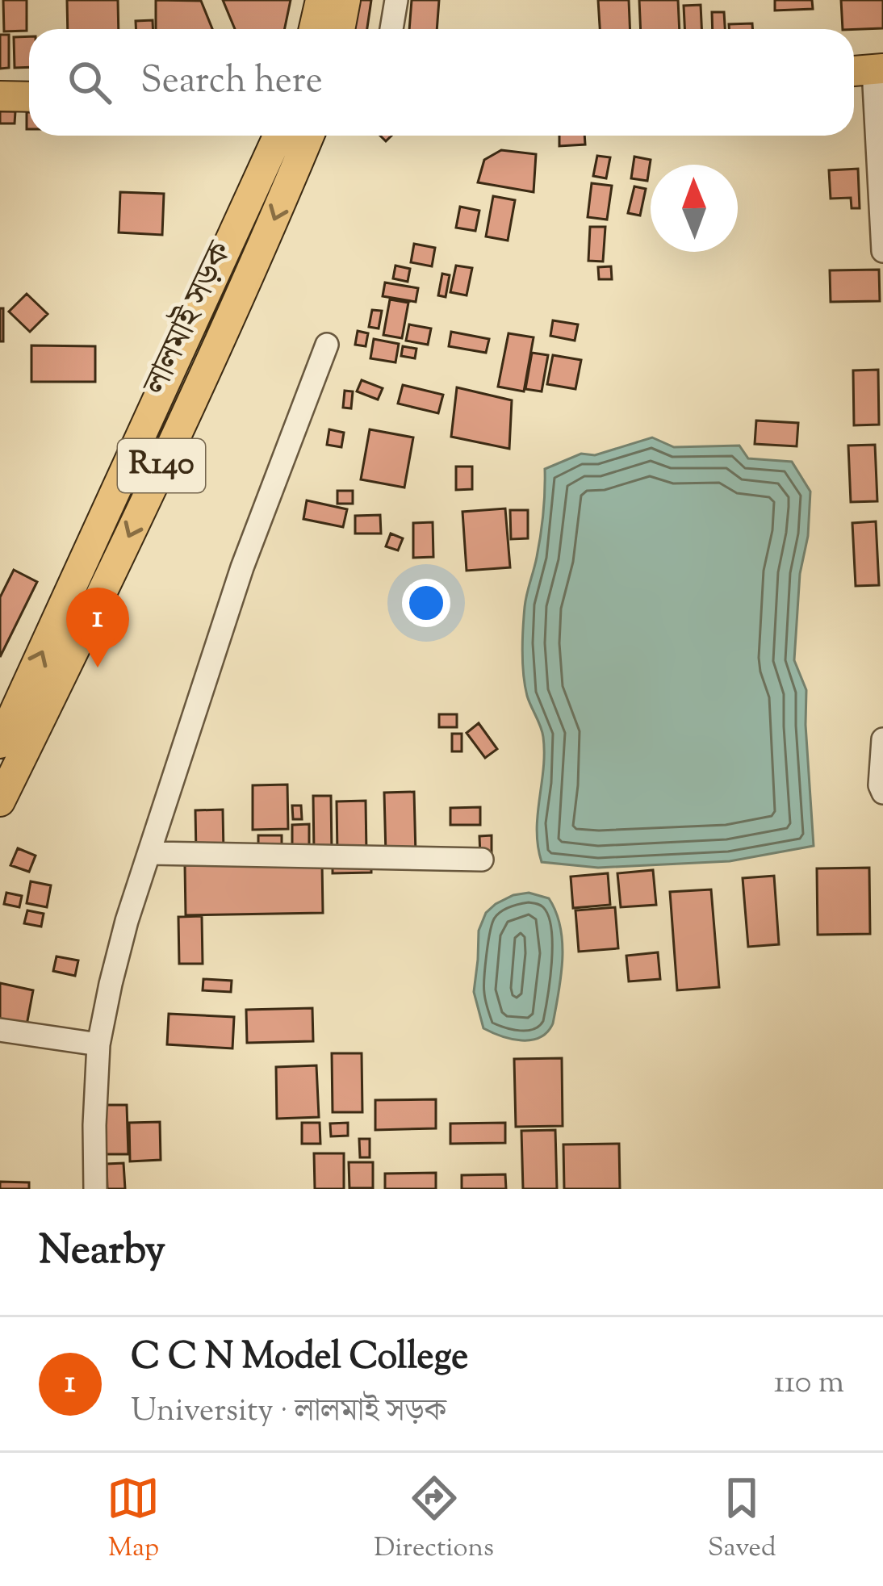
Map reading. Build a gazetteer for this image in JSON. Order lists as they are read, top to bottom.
{
  "streets": {
    "main road": ["লালমাই সড়ক", "R140"]
  },
  "north": "top",
  "page": {
    "search": "Search here",
    "pins": "1",
    "heading": "Nearby",
    "list": [
      {
        "mark": "1",
        "name": "C C N Model College",
        "note": "University · লালমাই সড়ক",
        "value": "110 m"
      }
    ],
    "nav": ["Map", "Directions", "Saved"]
  }
}
